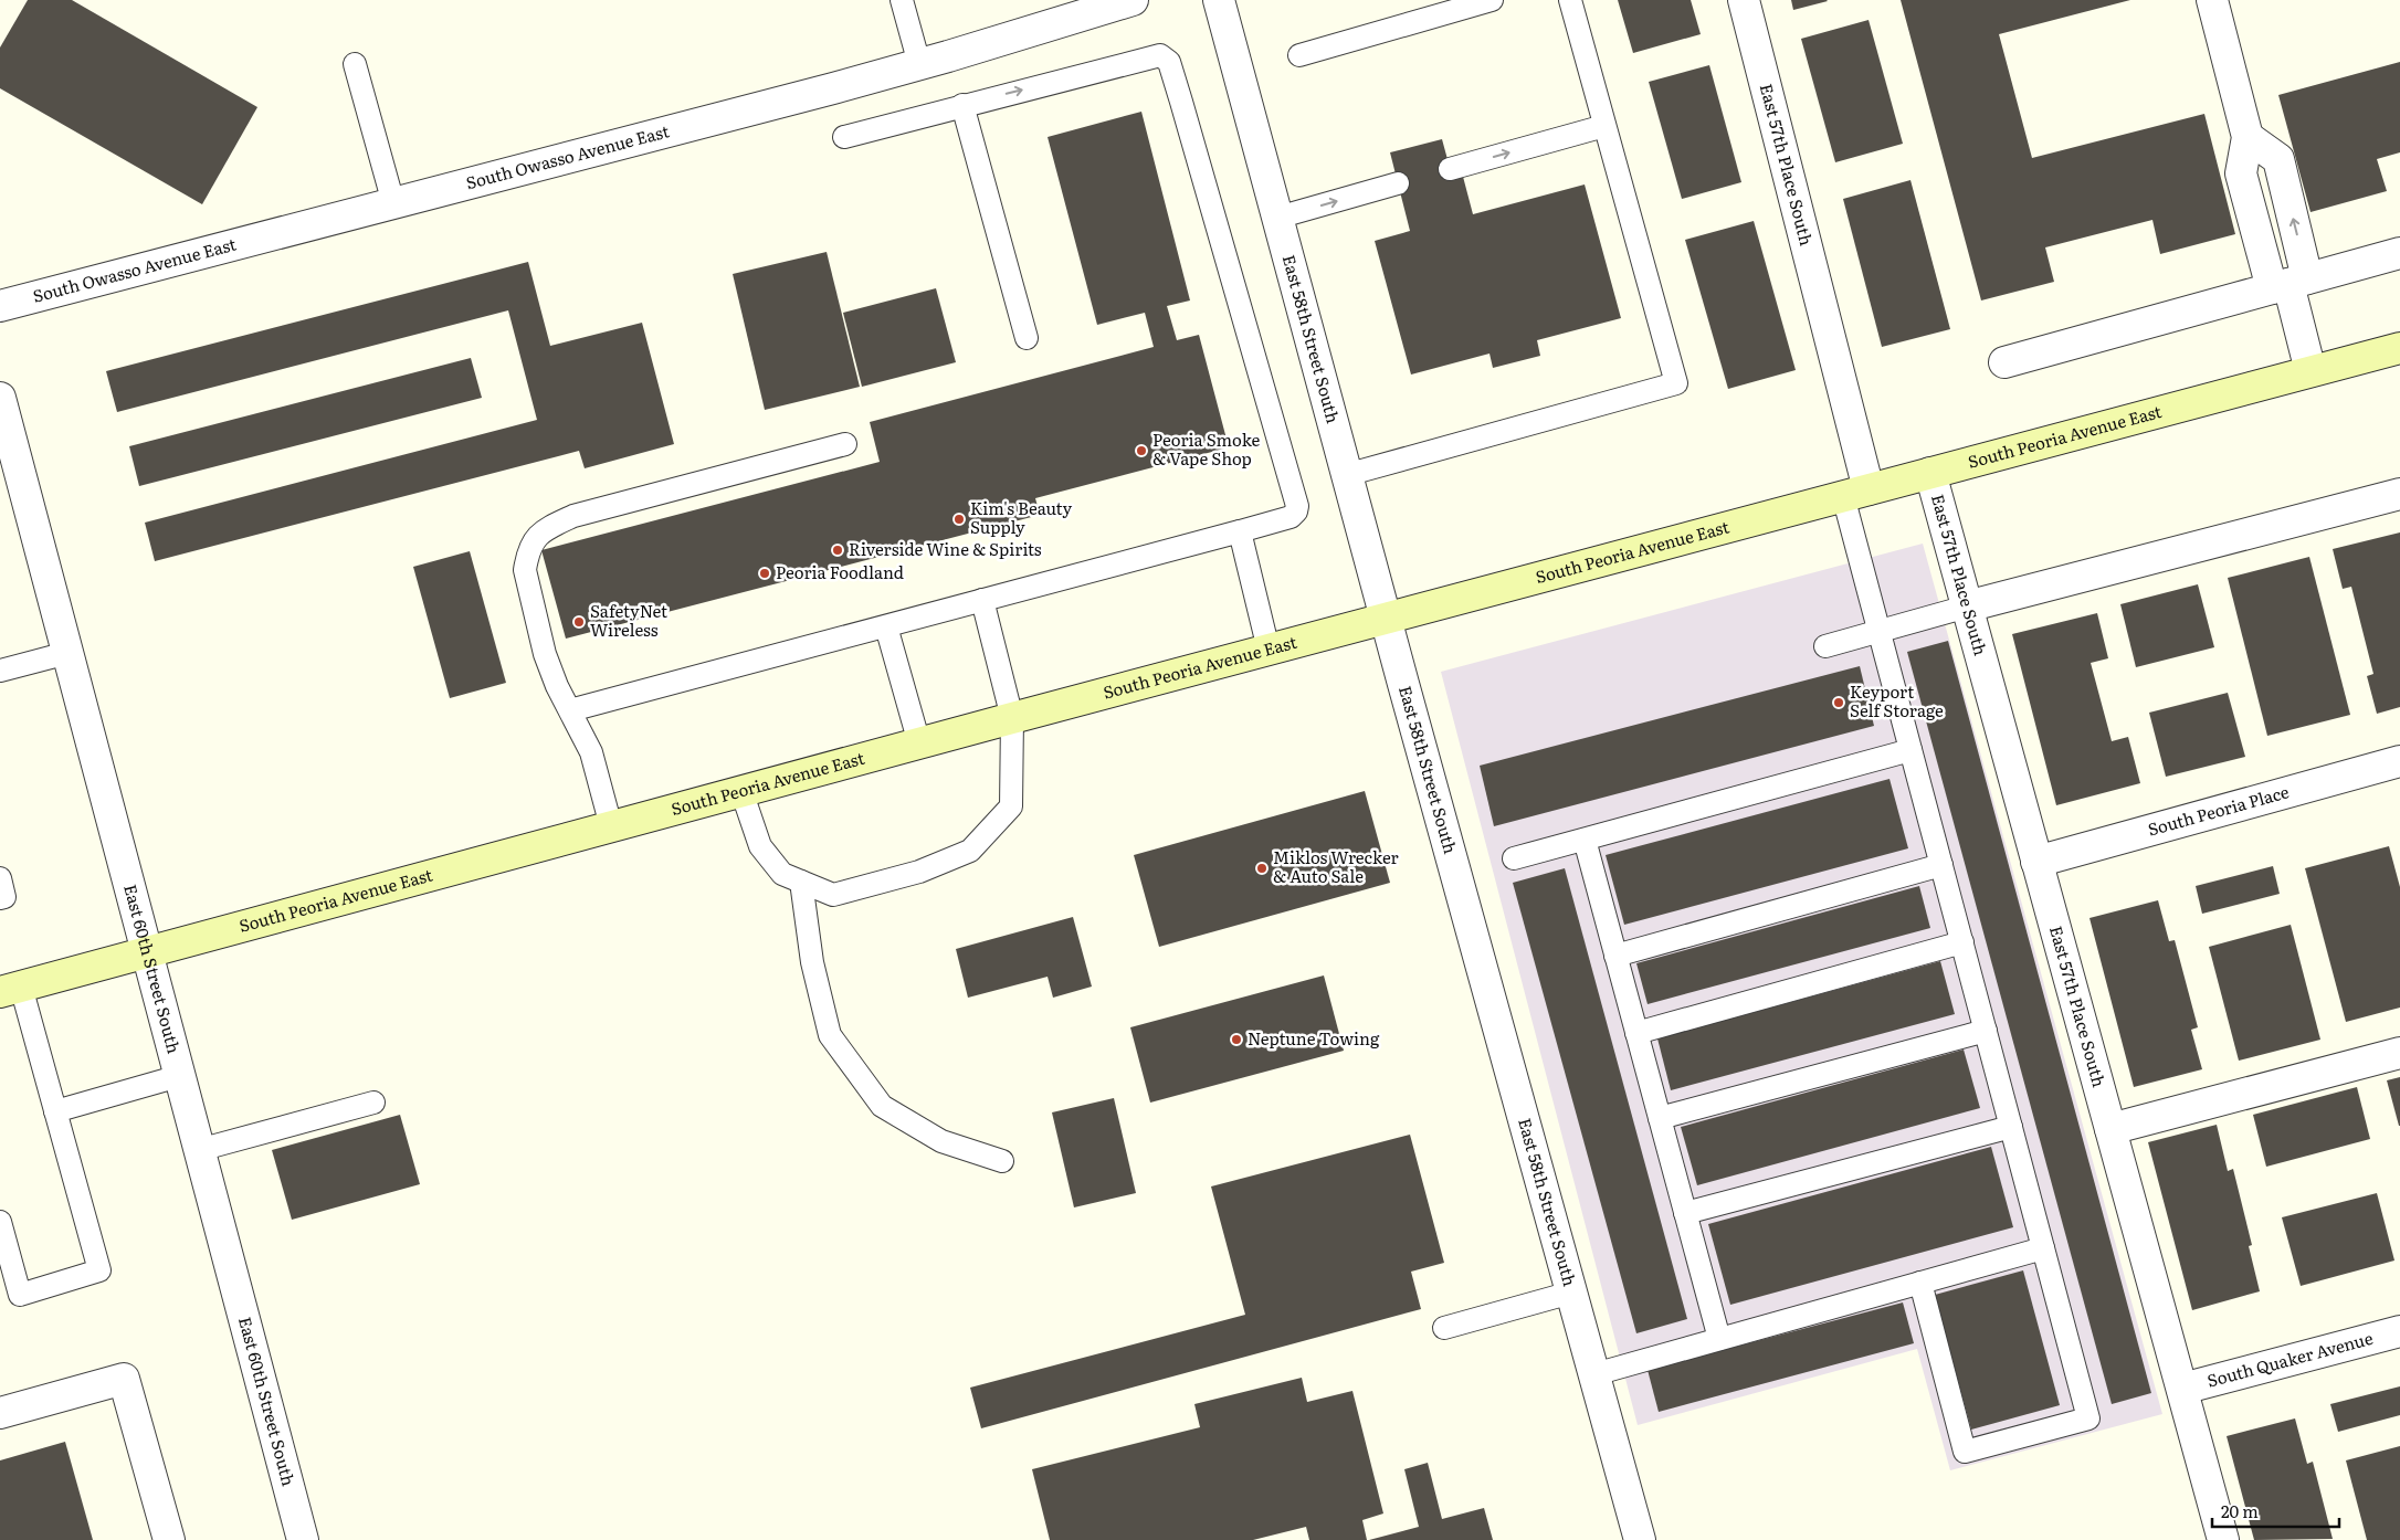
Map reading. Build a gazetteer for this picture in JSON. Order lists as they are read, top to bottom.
{
  "streets": {
    "main road": ["South Peoria Avenue East"],
    "street": [
      "South Owasso Avenue East",
      "East 57th Place South",
      "East 58th Street South",
      "South Peoria Place",
      "East 60th Street South",
      "South Quaker Avenue"
    ]
  },
  "crossings": [
    ["East 57th Place South", "South Peoria Avenue East"],
    ["East 57th Place South", "South Peoria Place"],
    ["East 57th Place South", "South Quaker Avenue"],
    ["East 58th Street South", "South Peoria Avenue East"],
    ["South Peoria Avenue East", "East 60th Street South"]
  ],
  "places": [
    "Peoria Smoke & Vape Shop",
    "Kim's Beauty Supply",
    "Riverside Wine & Spirits",
    "Peoria Foodland",
    "SafetyNet Wireless",
    "Keyport Self Storage",
    "Miklos Wrecker & Auto Sale",
    "Neptune Towing"
  ],
  "scale_bar": "20 m"
}
